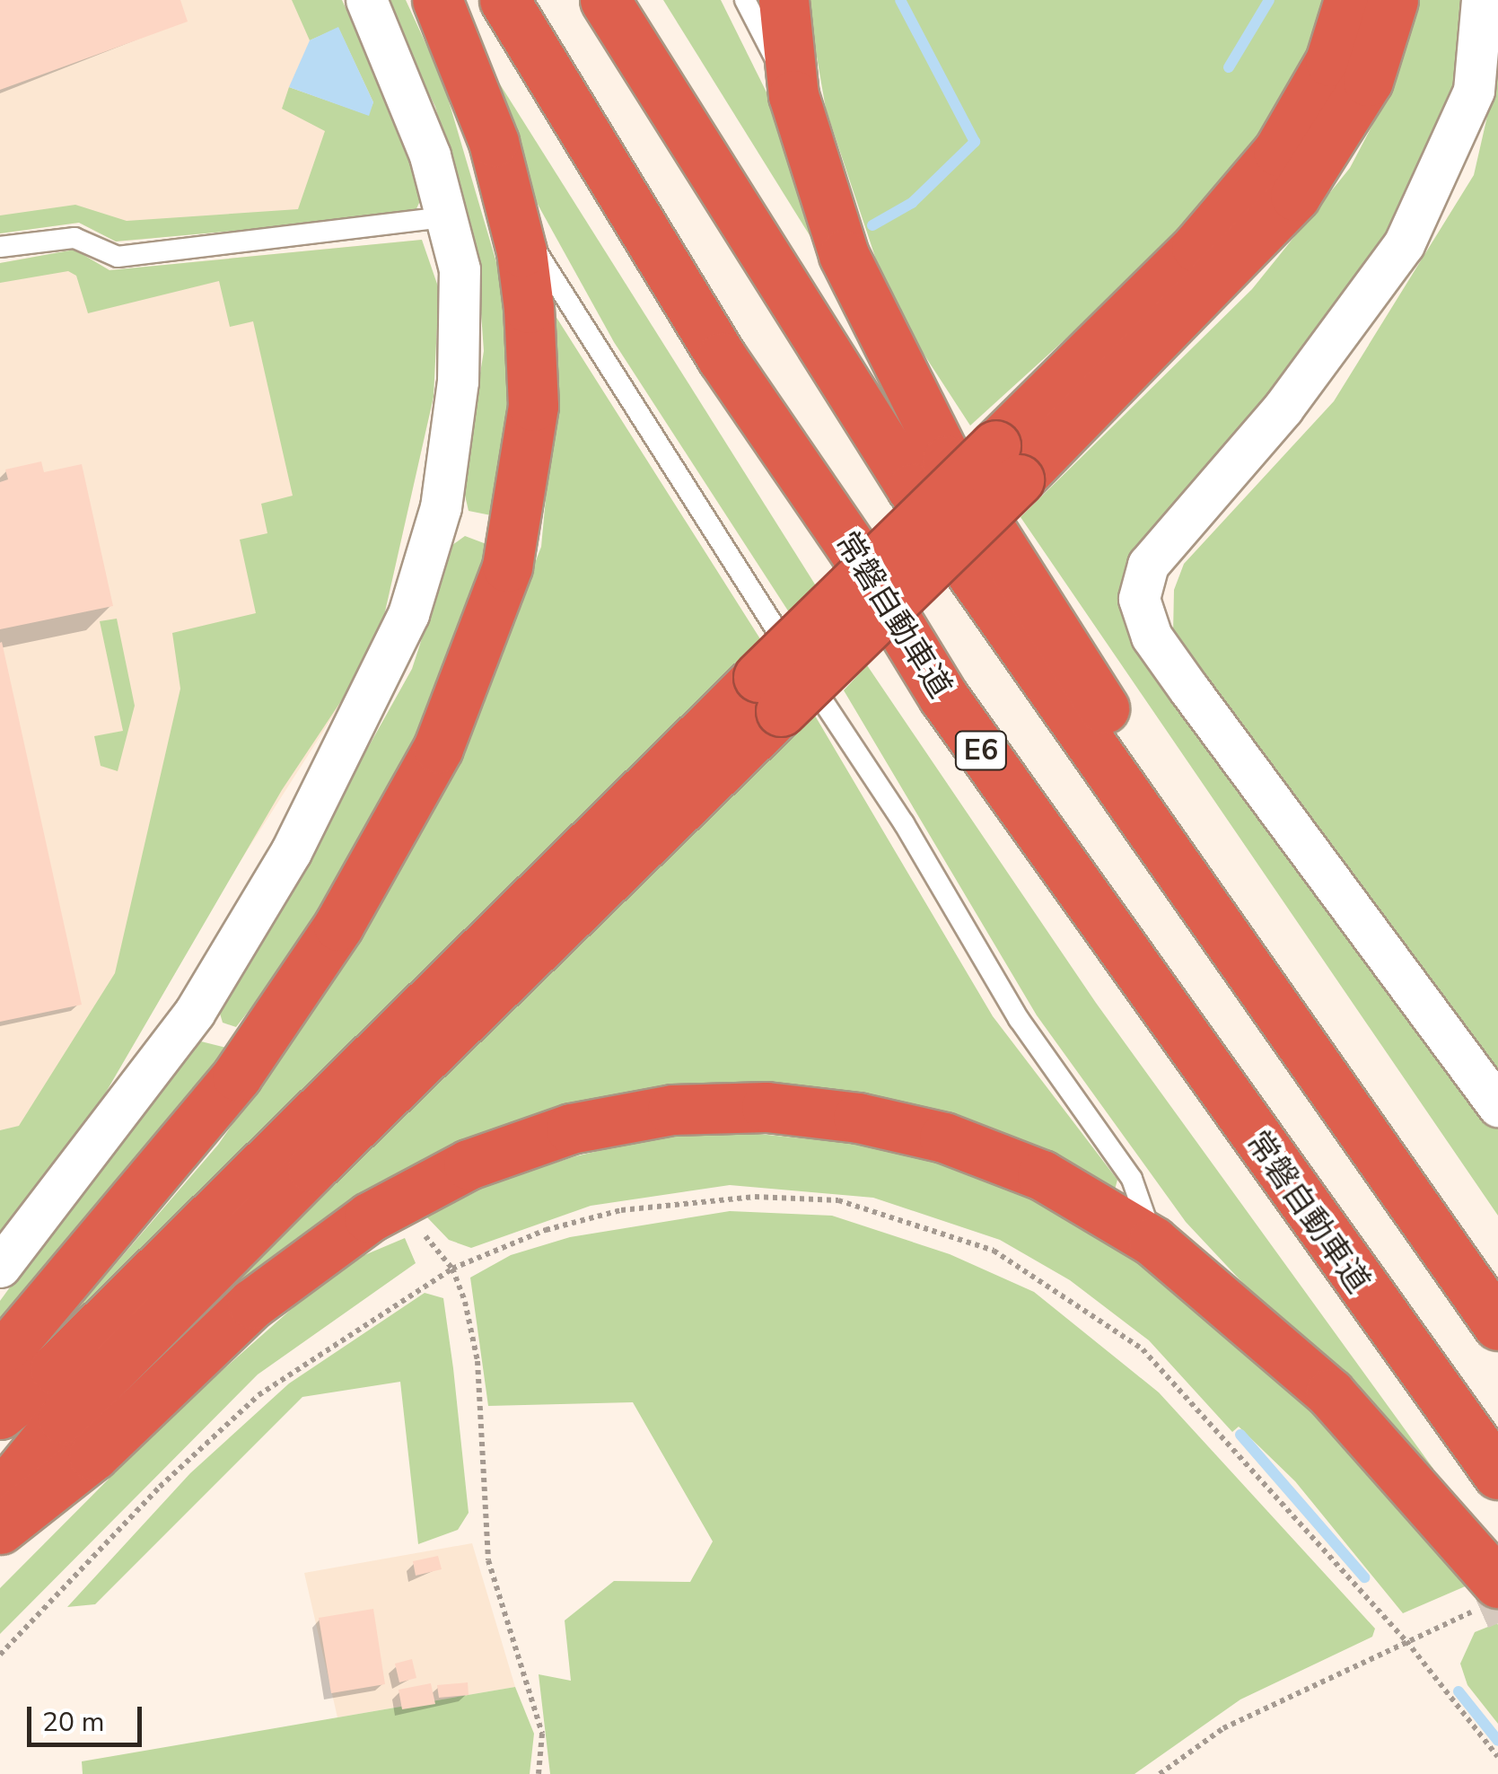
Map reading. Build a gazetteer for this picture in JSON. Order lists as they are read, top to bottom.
{
  "streets": {
    "highway": ["常磐自動車道", "E6"]
  },
  "scale_bar": "20 m"
}
